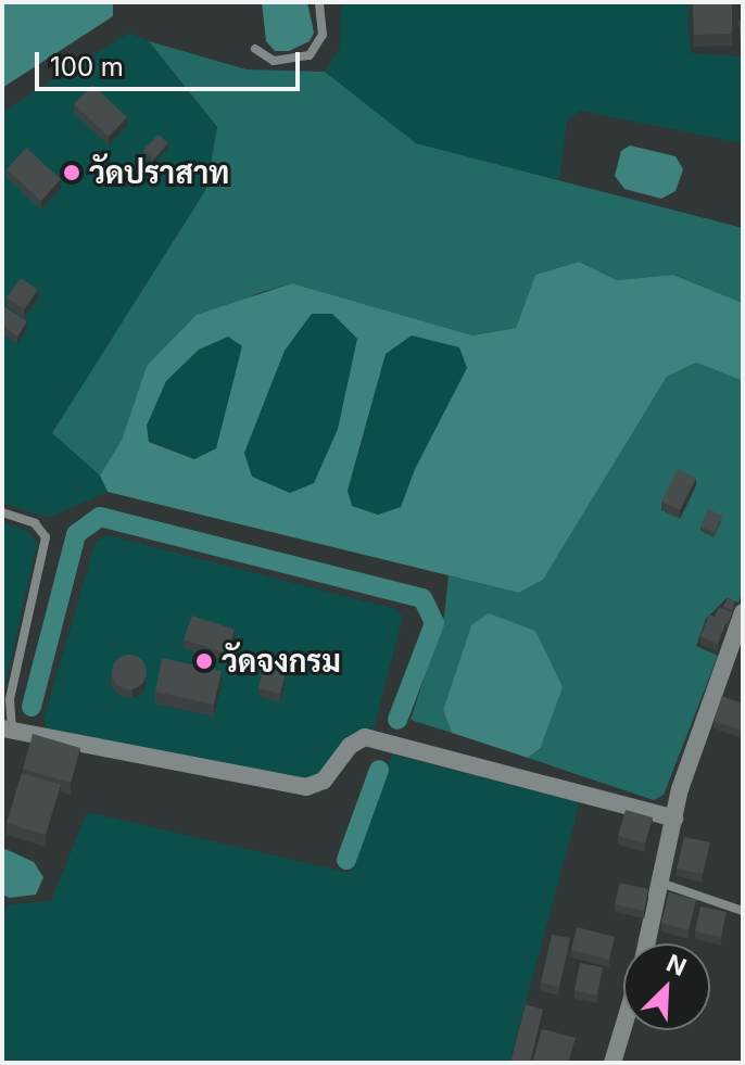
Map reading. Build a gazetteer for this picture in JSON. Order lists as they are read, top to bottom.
{
  "places": ["วัดปราสาท", "วัดจงกรม"],
  "scale_bar": "100 m",
  "north": "top right"
}
